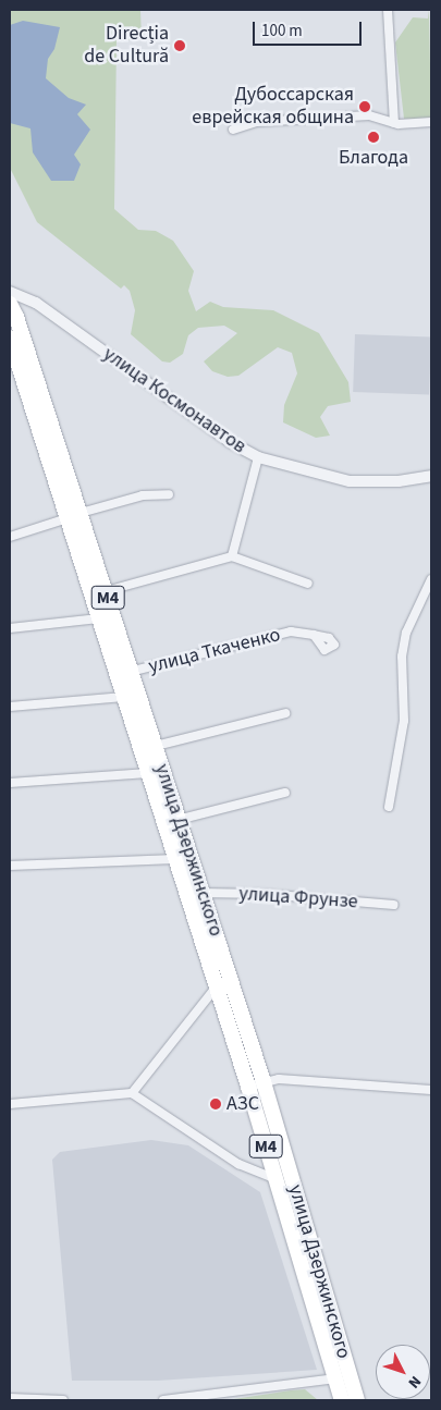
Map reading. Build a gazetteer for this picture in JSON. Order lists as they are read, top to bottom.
{
  "streets": {
    "highway": ["M4", "улица Дзержинского"],
    "street": ["улица Космонавтов", "улица Ткаченко", "улица Фрунзе"]
  },
  "crossings": [
    ["улица Ткаченко", "улица Дзержинского"],
    ["улица Дзержинского", "улица Фрунзе"]
  ],
  "places": [
    "Direcția de Cultură",
    "Дубоссарская еврейская община",
    "Благода",
    "АЗС"
  ],
  "scale_bar": "100 m",
  "north": "bottom right"
}
